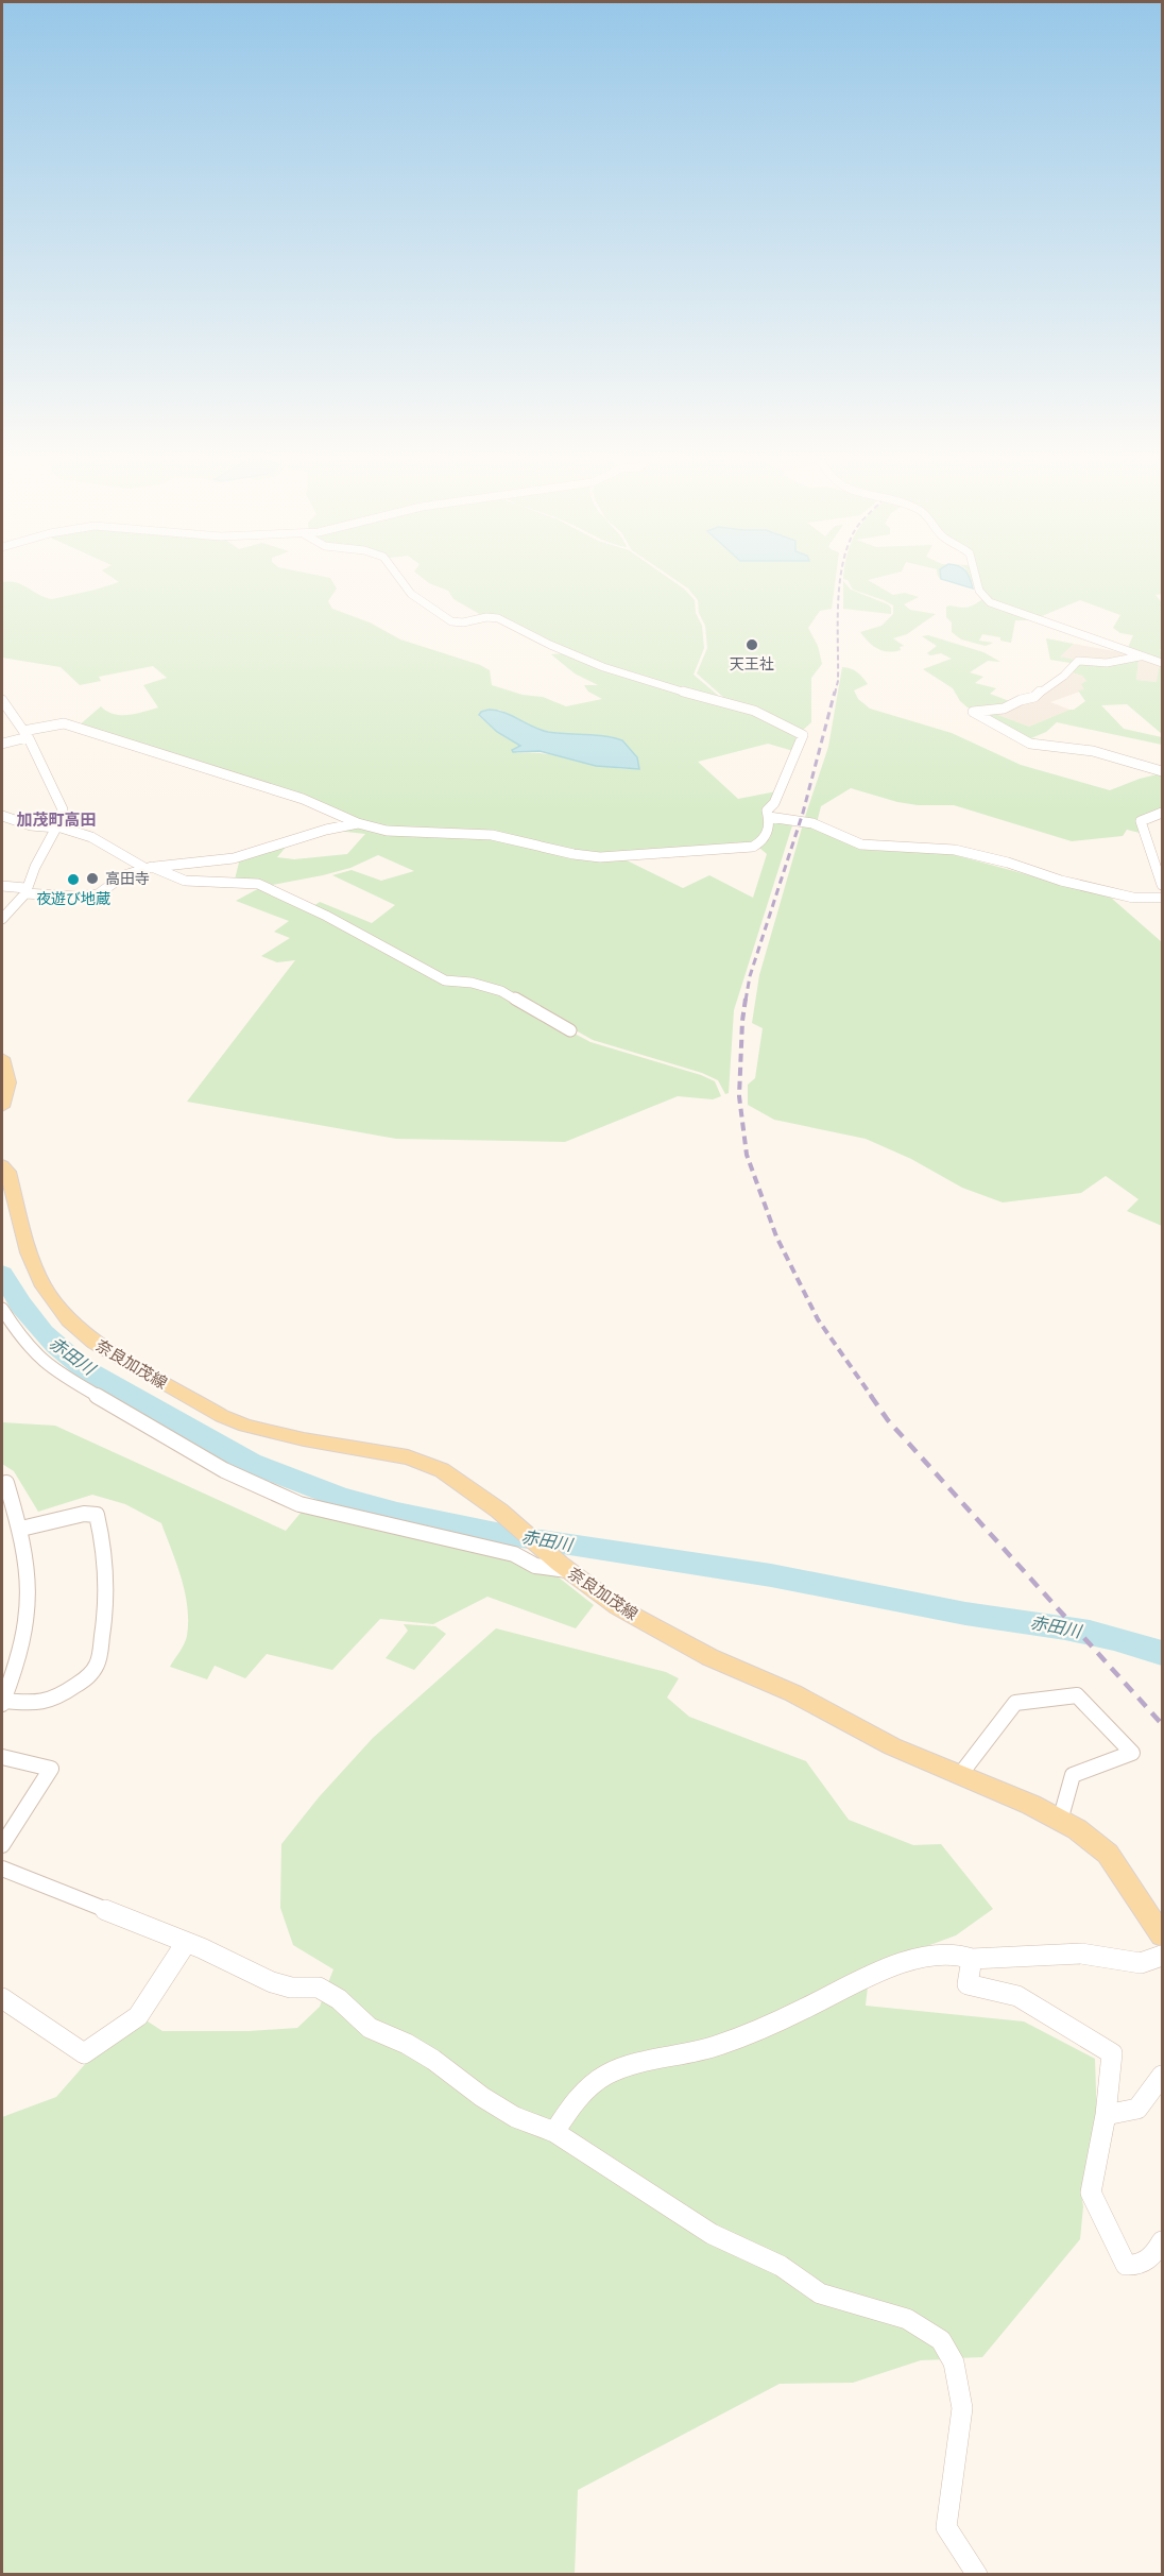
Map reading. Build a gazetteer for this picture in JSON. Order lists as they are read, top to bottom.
{
  "streets": {
    "main road": ["奈良加茂線"]
  },
  "districts": ["加茂町高田"],
  "water": ["赤田川"],
  "places": ["天王社", "高田寺", "夜遊び地蔵"]
}
